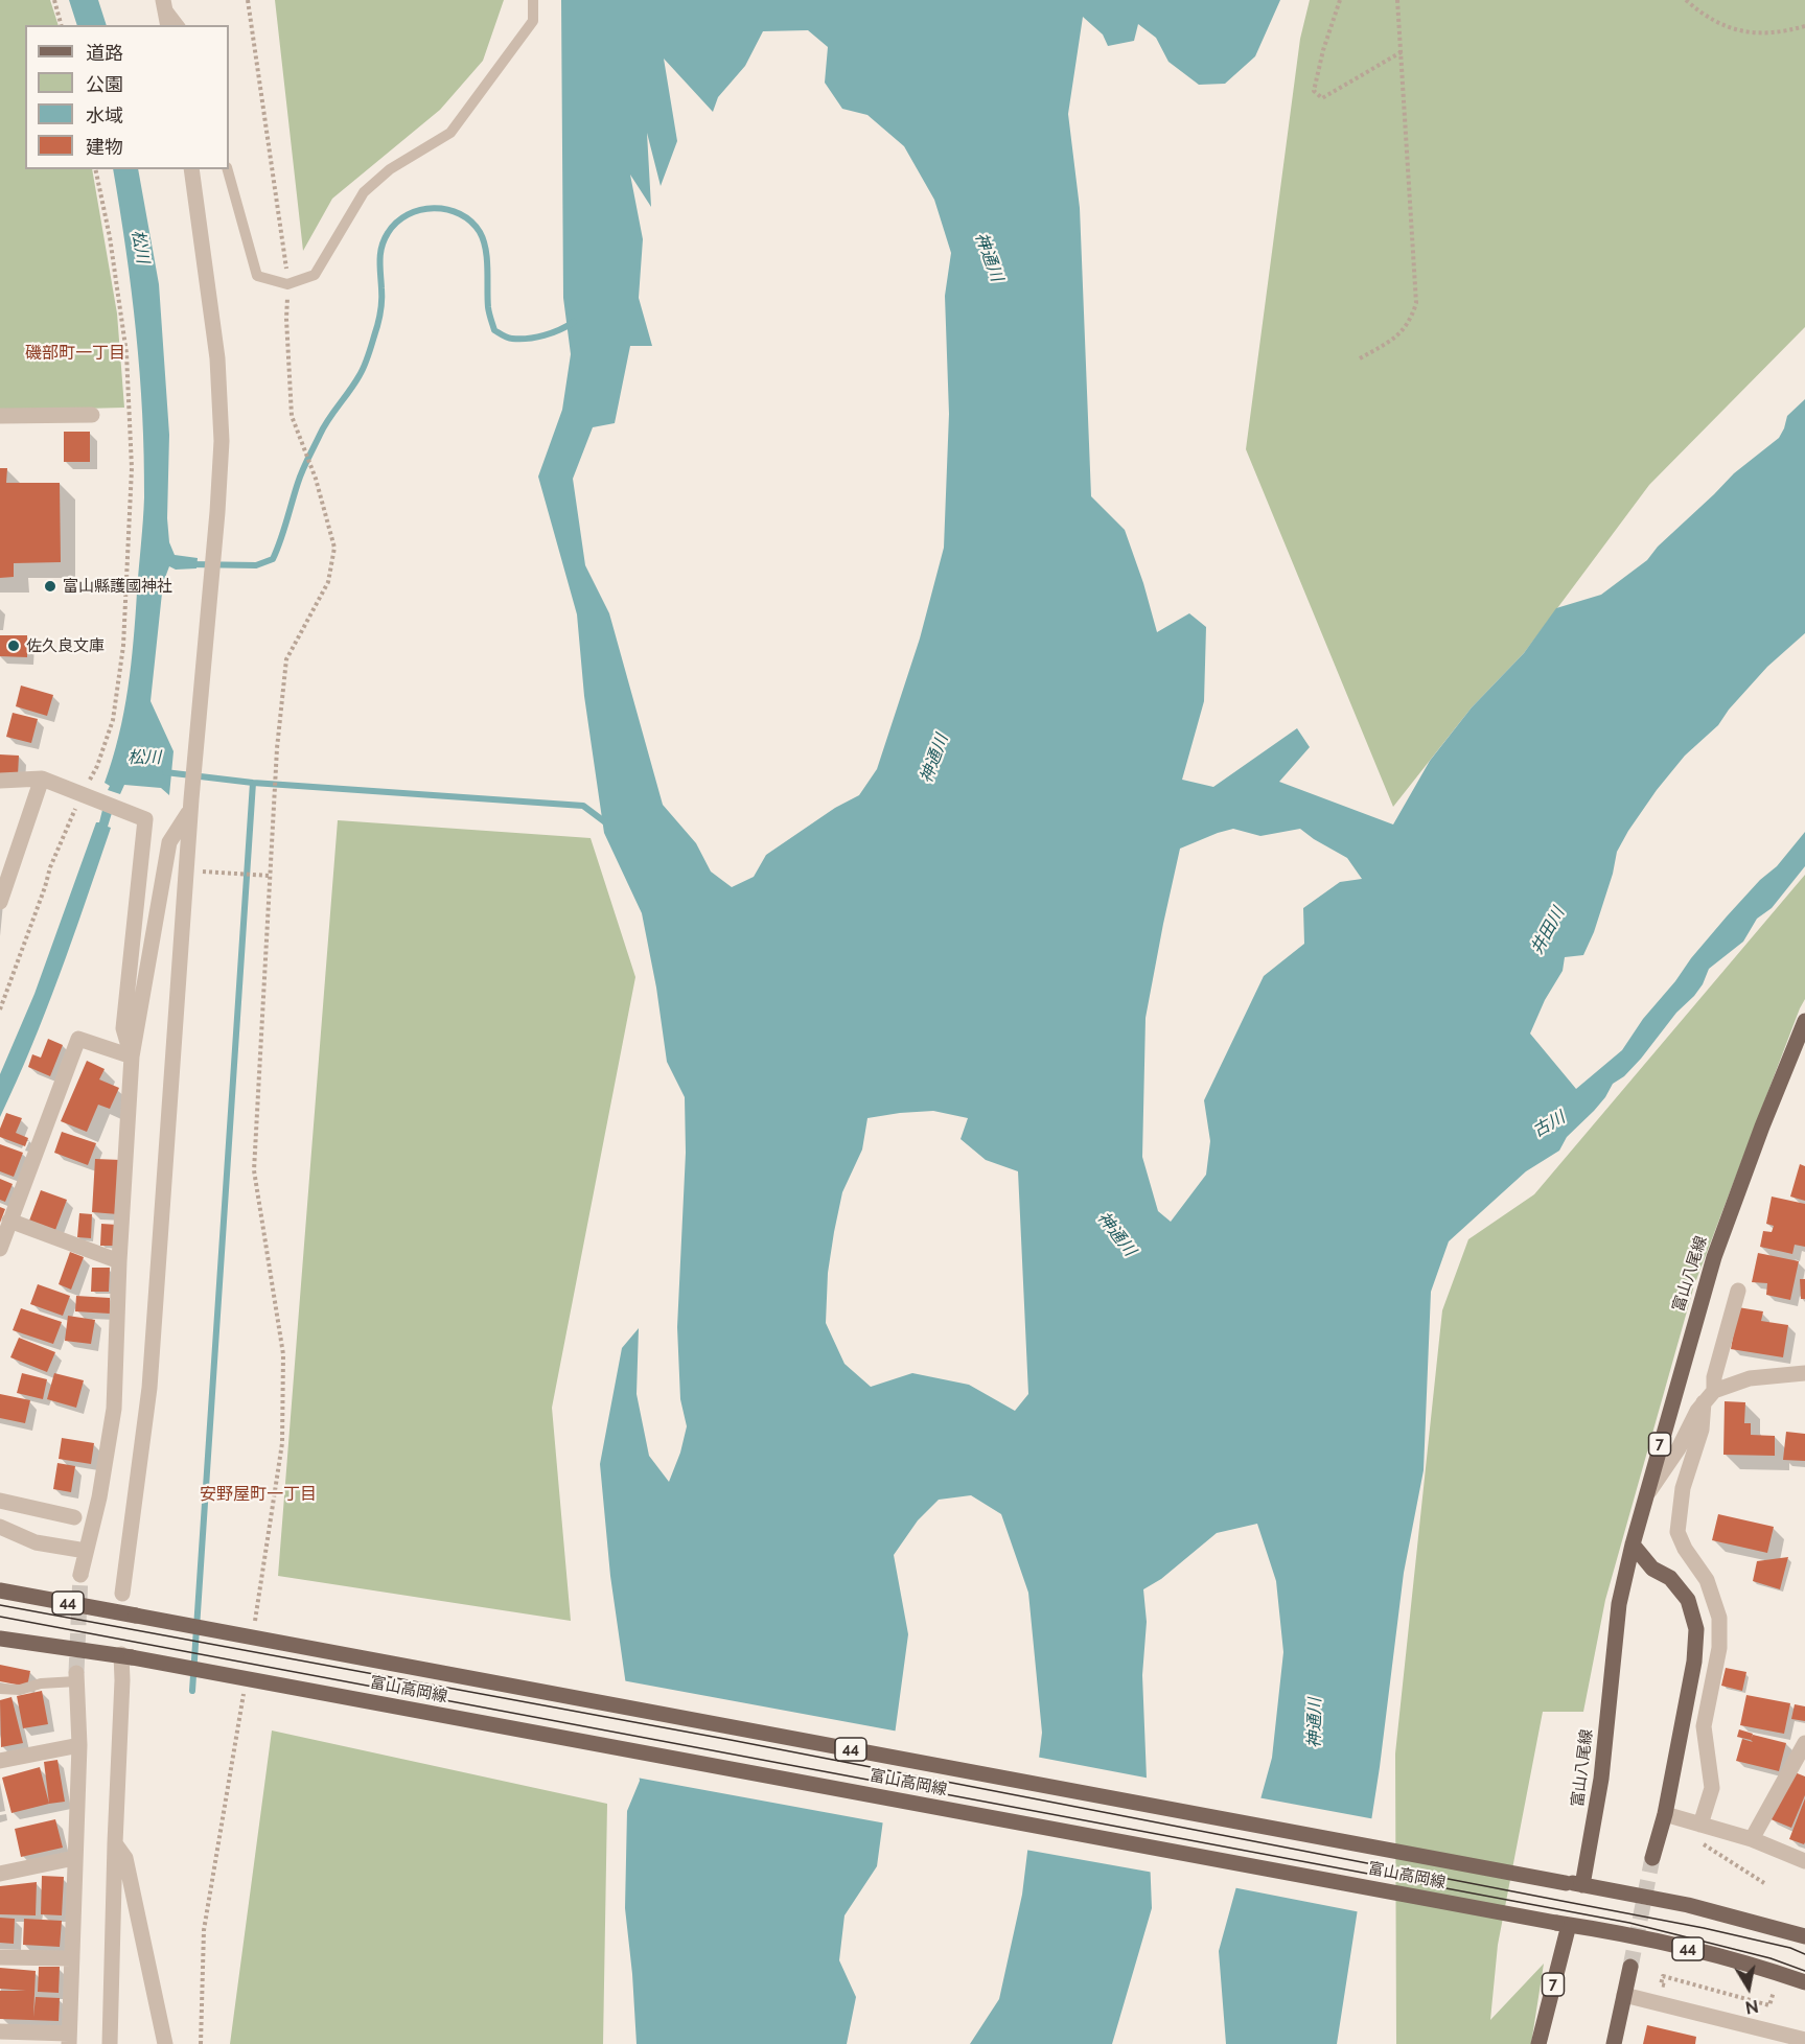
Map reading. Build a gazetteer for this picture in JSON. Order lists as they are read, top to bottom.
{
  "streets": {
    "main road": [
      "富山八尾線",
      "7",
      "44",
      "富山高岡線"
    ]
  },
  "crossings": [
    ["富山八尾線", "富山高岡線"],
    ["7", "富山高岡線"]
  ],
  "districts": ["磯部町一丁目", "安野屋町一丁目"],
  "water": [
    "松川",
    "神通川",
    "井田川",
    "古川"
  ],
  "places": ["富山縣護國神社", "佐久良文庫"],
  "legend": [
    "道路",
    "公園",
    "水域",
    "建物"
  ],
  "north": "bottom"
}
